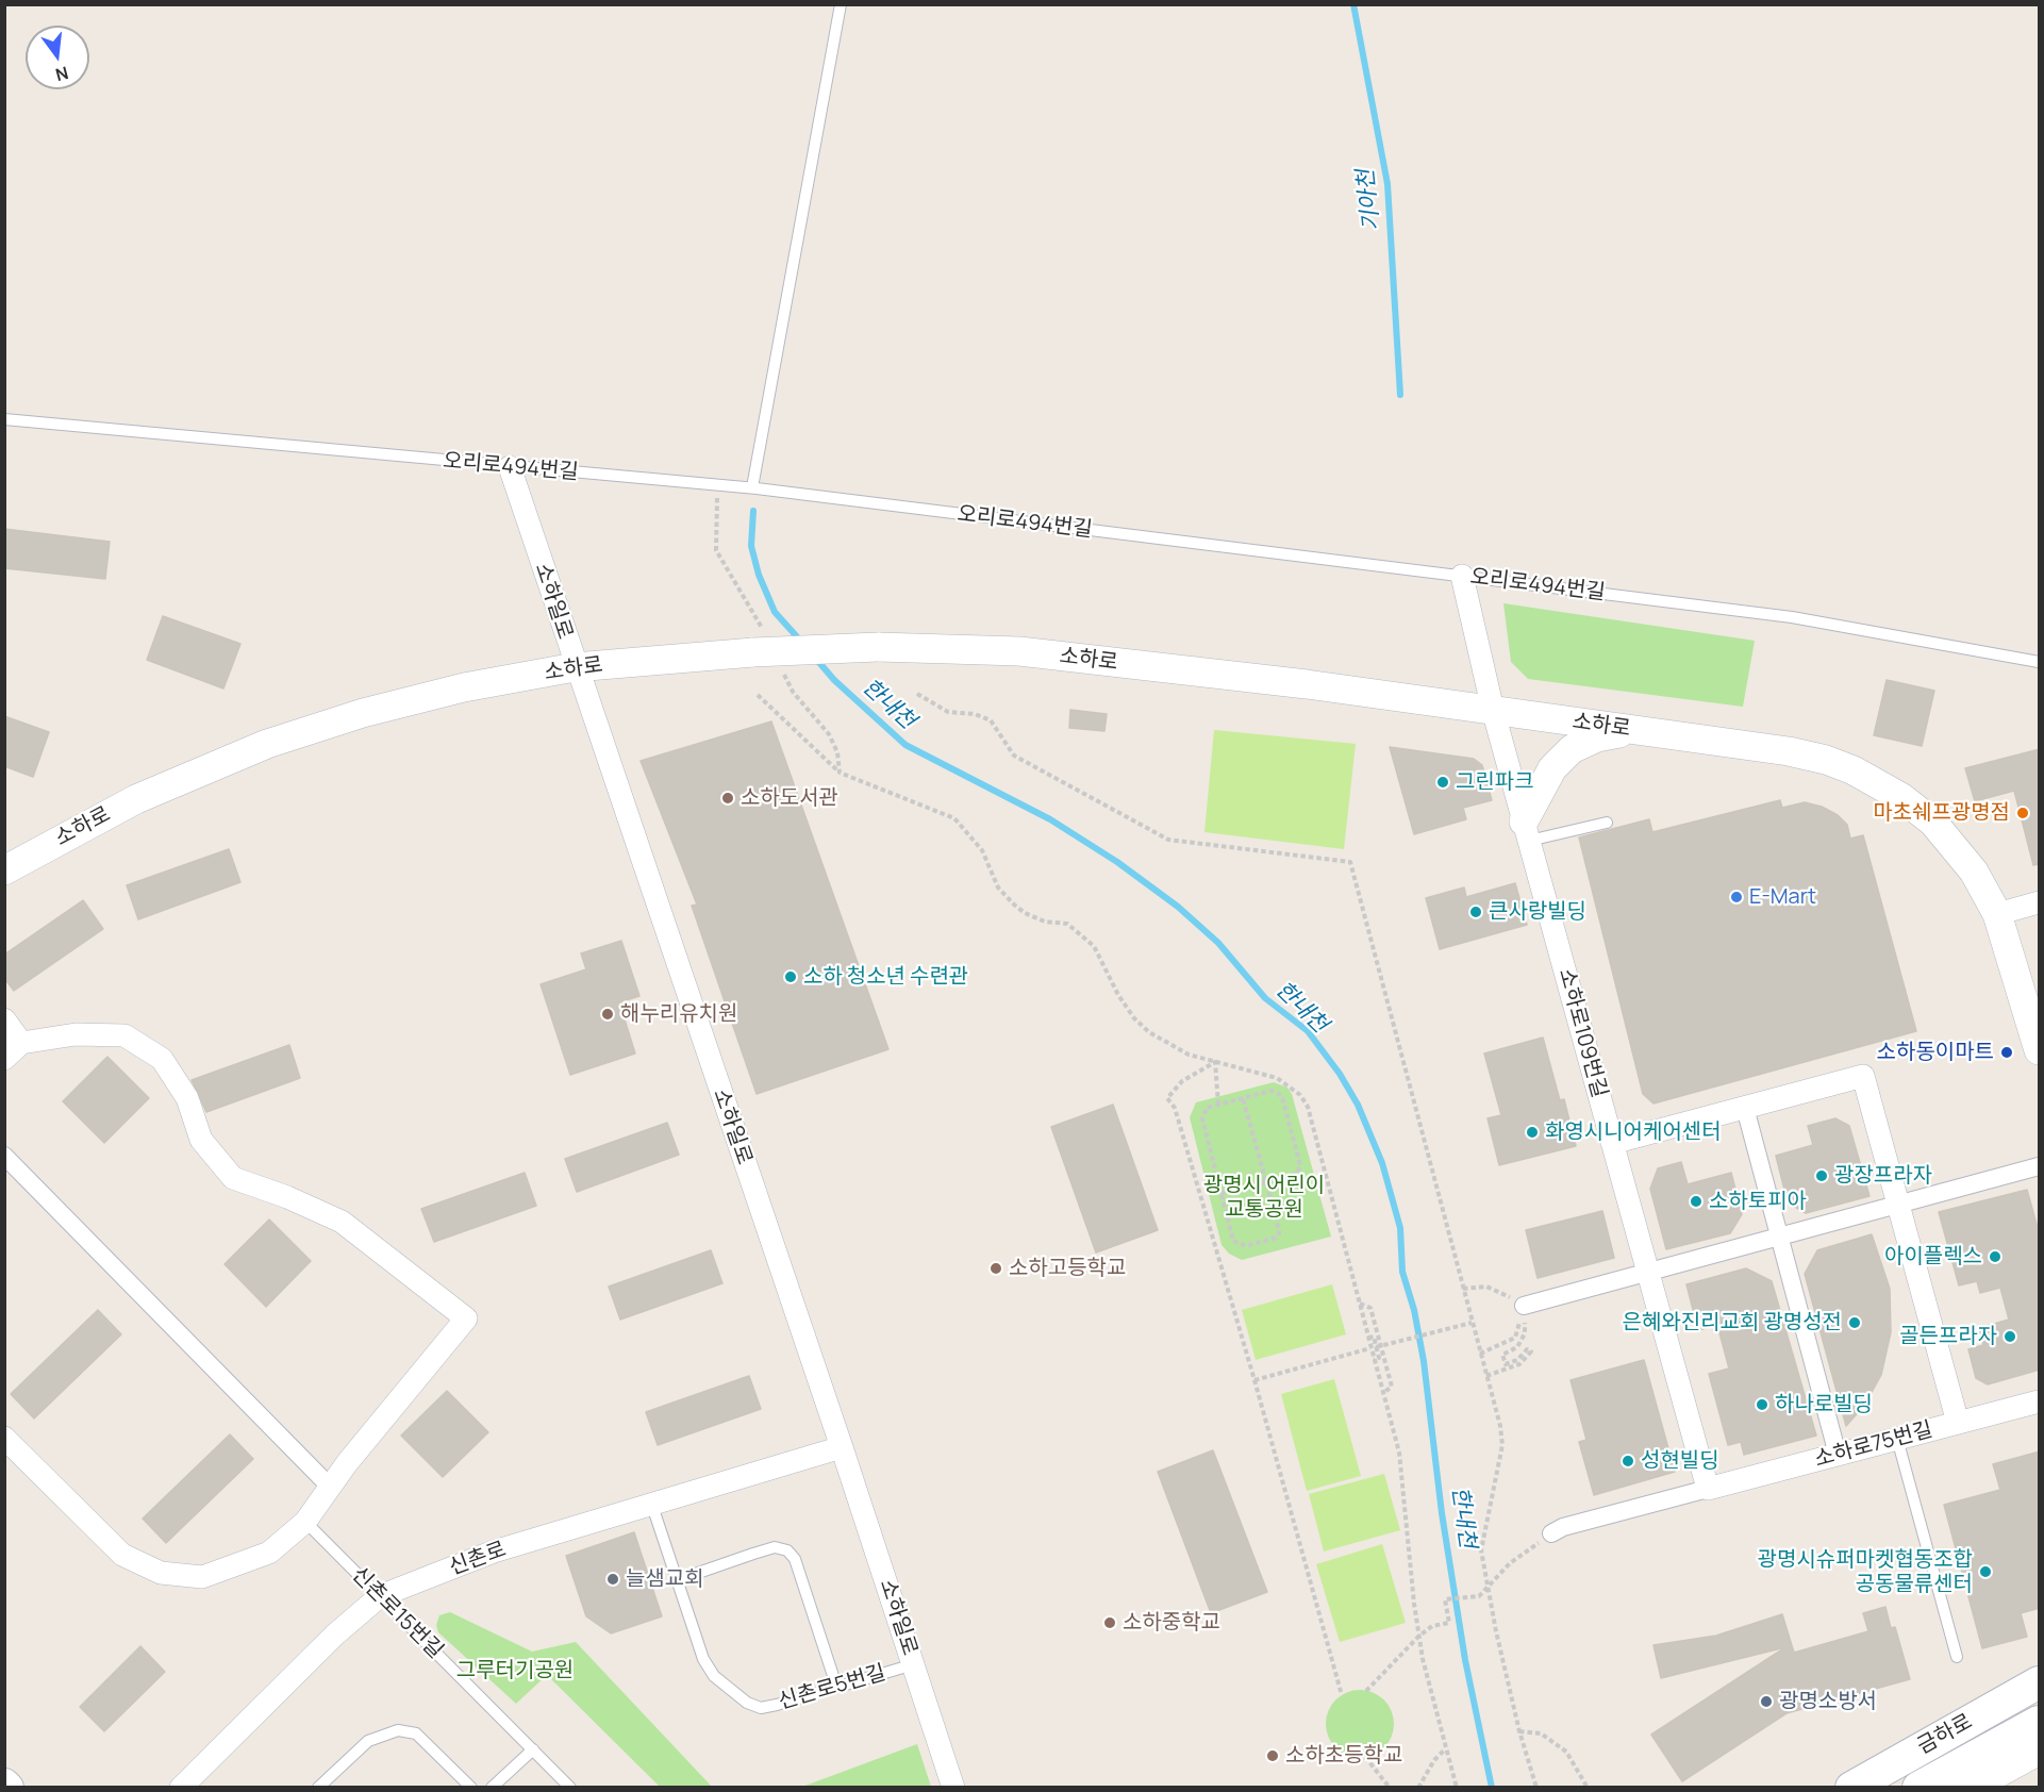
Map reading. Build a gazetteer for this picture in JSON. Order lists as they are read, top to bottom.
{
  "streets": {
    "main road": ["금하로"],
    "street": [
      "소하일로",
      "소하로",
      "소하로109번길",
      "소하로75번길",
      "신촌로"
    ],
    "lane": ["오리로494번길", "신촌로15번길", "신촌로5번길"]
  },
  "crossings": [
    ["오리로494번길", "소하일로"],
    ["오리로494번길", "소하로109번길"],
    ["소하일로", "소하로"],
    ["소하일로", "신촌로"],
    ["소하일로", "신촌로5번길"],
    ["소하로", "소하로109번길"],
    ["소하로109번길", "소하로75번길"],
    ["신촌로", "신촌로15번길"],
    ["신촌로", "신촌로5번길"]
  ],
  "water": ["기아천", "한내천"],
  "parks": ["광명시 어린이 교통공원", "그루터기공원"],
  "places": [
    "그린파크",
    "소하도서관",
    "마초쉐프광명점",
    "E-Mart",
    "큰사랑빌딩",
    "소하 청소년 수련관",
    "해누리유치원",
    "소하동이마트",
    "화영시니어케어센터",
    "광장프라자",
    "소하토피아",
    "아이플렉스",
    "소하고등학교",
    "은혜와진리교회 광명성전",
    "골든프라자",
    "하나로빌딩",
    "성현빌딩",
    "광명시슈퍼마켓협동조합 공동물류센터",
    "늘샘교회",
    "소하중학교",
    "광명소방서",
    "소하초등학교"
  ],
  "north": "bottom"
}
